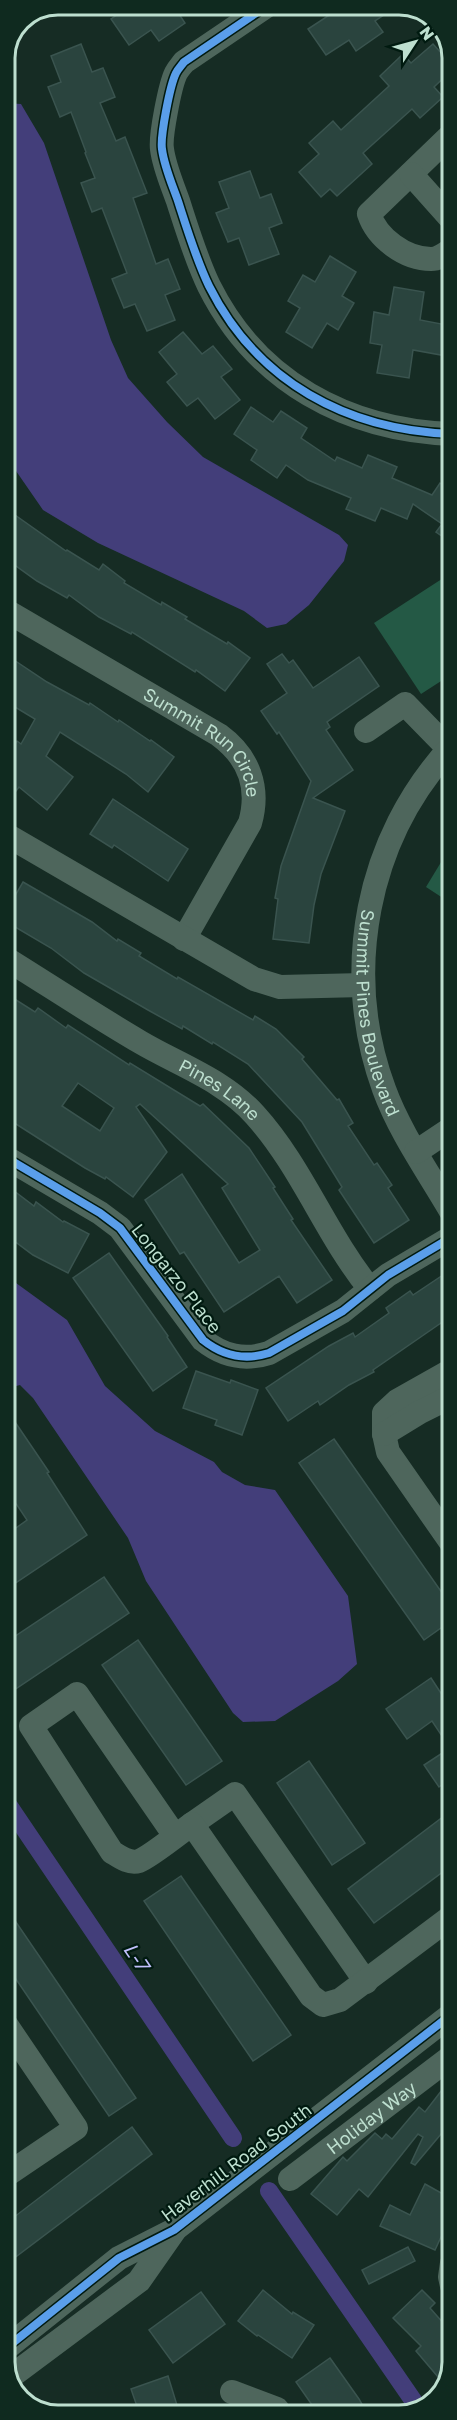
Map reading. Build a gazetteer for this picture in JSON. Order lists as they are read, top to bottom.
{
  "streets": {
    "street": [
      "Summit Run Circle",
      "Summit Pines Boulevard",
      "Pines Lane",
      "Longarzo Place",
      "Holiday Way",
      "Haverhill Road South"
    ]
  },
  "crossings": [
    ["Pines Lane", "Longarzo Place"]
  ],
  "water": ["L-7"],
  "north": "top right"
}
